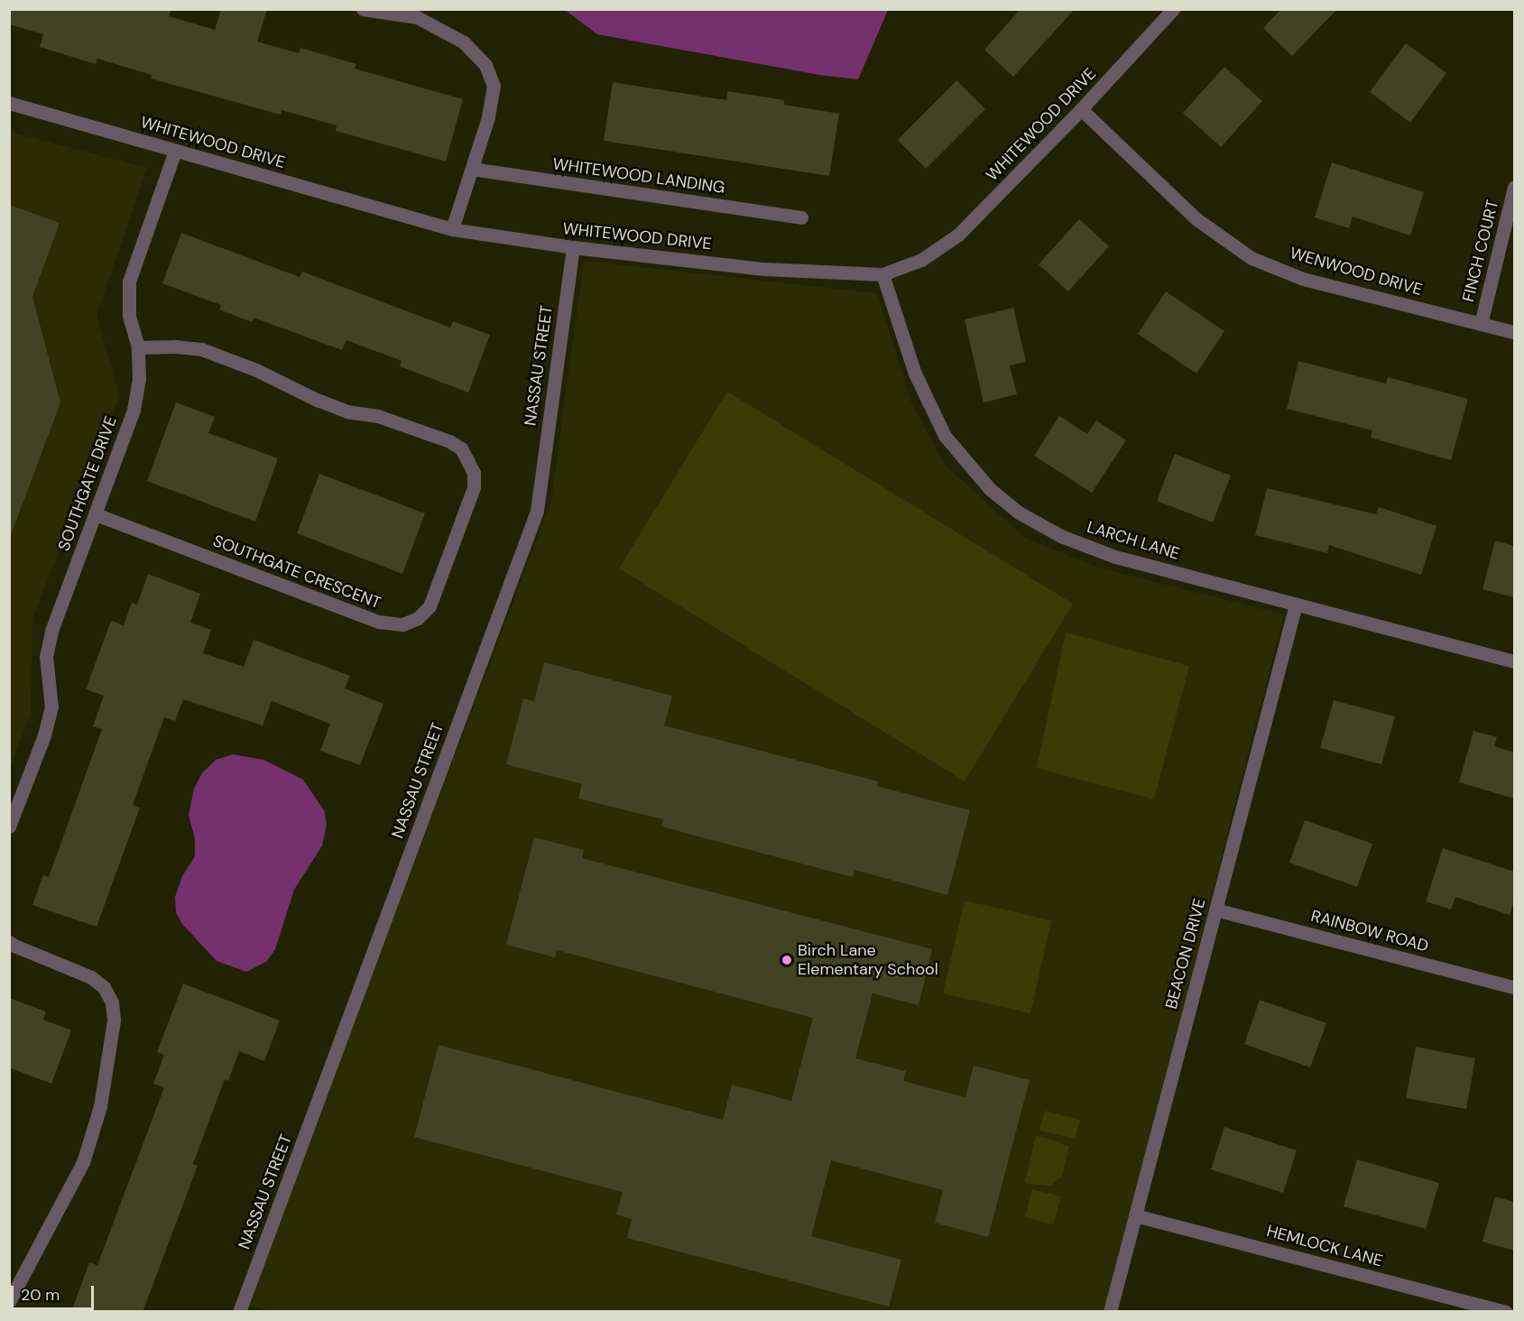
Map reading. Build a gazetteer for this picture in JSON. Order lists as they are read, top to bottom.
{
  "streets": {
    "street": [
      "WHITEWOOD DRIVE",
      "WHITEWOOD LANDING",
      "FINCH COURT",
      "WENWOOD DRIVE",
      "NASSAU STREET",
      "SOUTHGATE DRIVE",
      "LARCH LANE",
      "SOUTHGATE CRESCENT",
      "RAINBOW ROAD",
      "BEACON DRIVE",
      "HEMLOCK LANE"
    ]
  },
  "crossings": [
    ["WHITEWOOD DRIVE", "WENWOOD DRIVE"],
    ["WHITEWOOD DRIVE", "NASSAU STREET"],
    ["WHITEWOOD DRIVE", "SOUTHGATE DRIVE"],
    ["WHITEWOOD DRIVE", "LARCH LANE"],
    ["FINCH COURT", "WENWOOD DRIVE"],
    ["SOUTHGATE DRIVE", "SOUTHGATE CRESCENT"],
    ["LARCH LANE", "BEACON DRIVE"],
    ["RAINBOW ROAD", "BEACON DRIVE"],
    ["BEACON DRIVE", "HEMLOCK LANE"]
  ],
  "places": ["Birch Lane Elementary School"],
  "scale_bar": "20 m"
}
